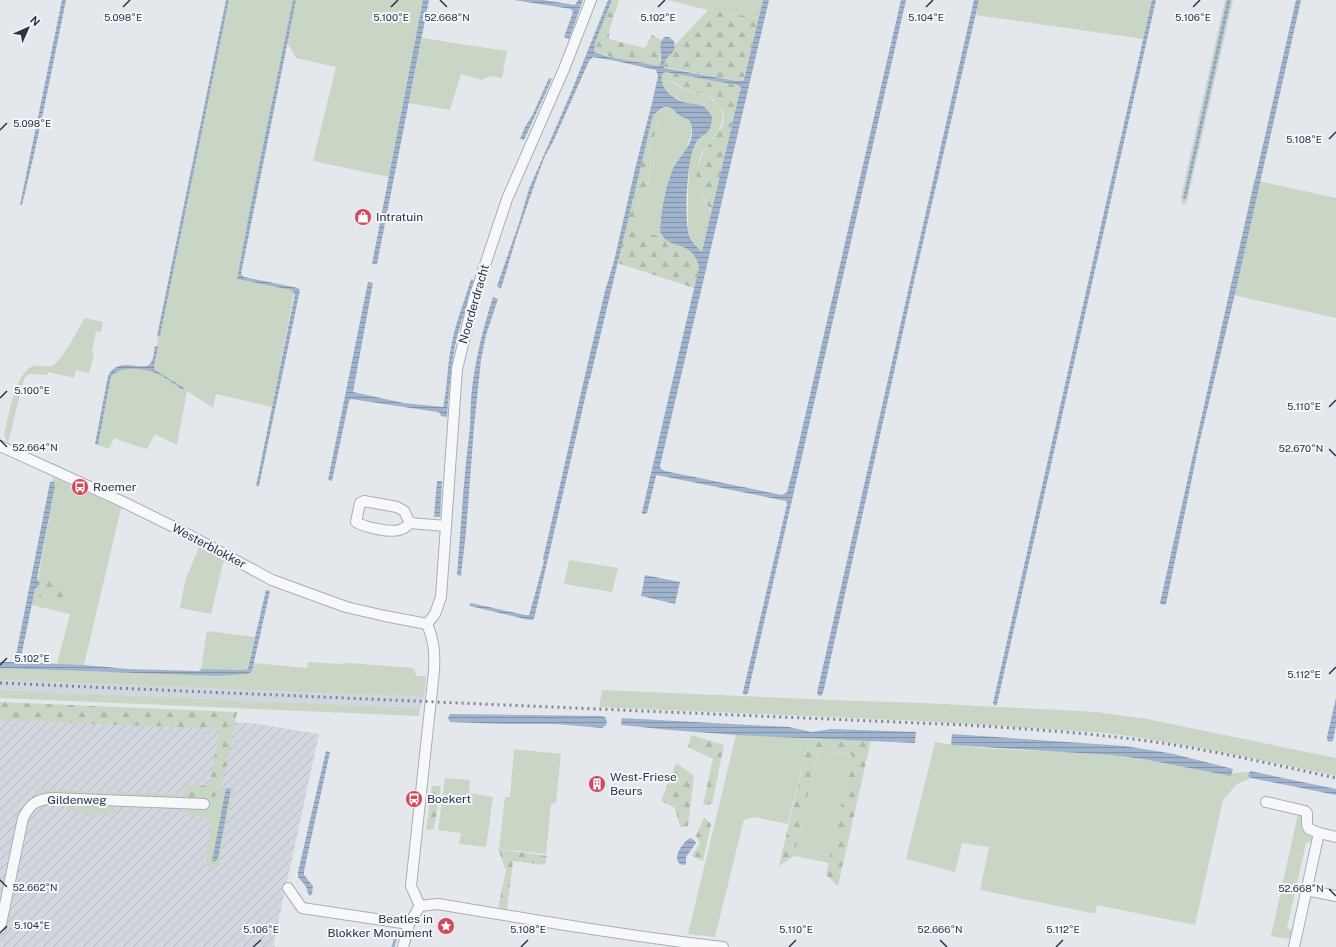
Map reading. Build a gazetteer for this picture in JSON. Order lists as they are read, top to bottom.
{
  "streets": {
    "street": ["Noorderdracht", "Westerblokker", "Gildenweg"]
  },
  "crossings": [
    ["Noorderdracht", "Westerblokker"]
  ],
  "places": {
    "shop": ["Intratuin"],
    "bus stop": ["Roemer", "Boekert"],
    "building": ["West-Friese Beurs"],
    "place": ["Beatles in Blokker Monument"]
  },
  "north": "top right",
  "coordinates": [
    "5.098°E",
    "5.100°E",
    "52.668°N",
    "5.102°E",
    "5.104°E",
    "5.106°E",
    "5.108°E",
    "5.110°E",
    "52.664°N",
    "52.670°N",
    "5.112°E",
    "52.662°N",
    "52.666°N"
  ]
}
